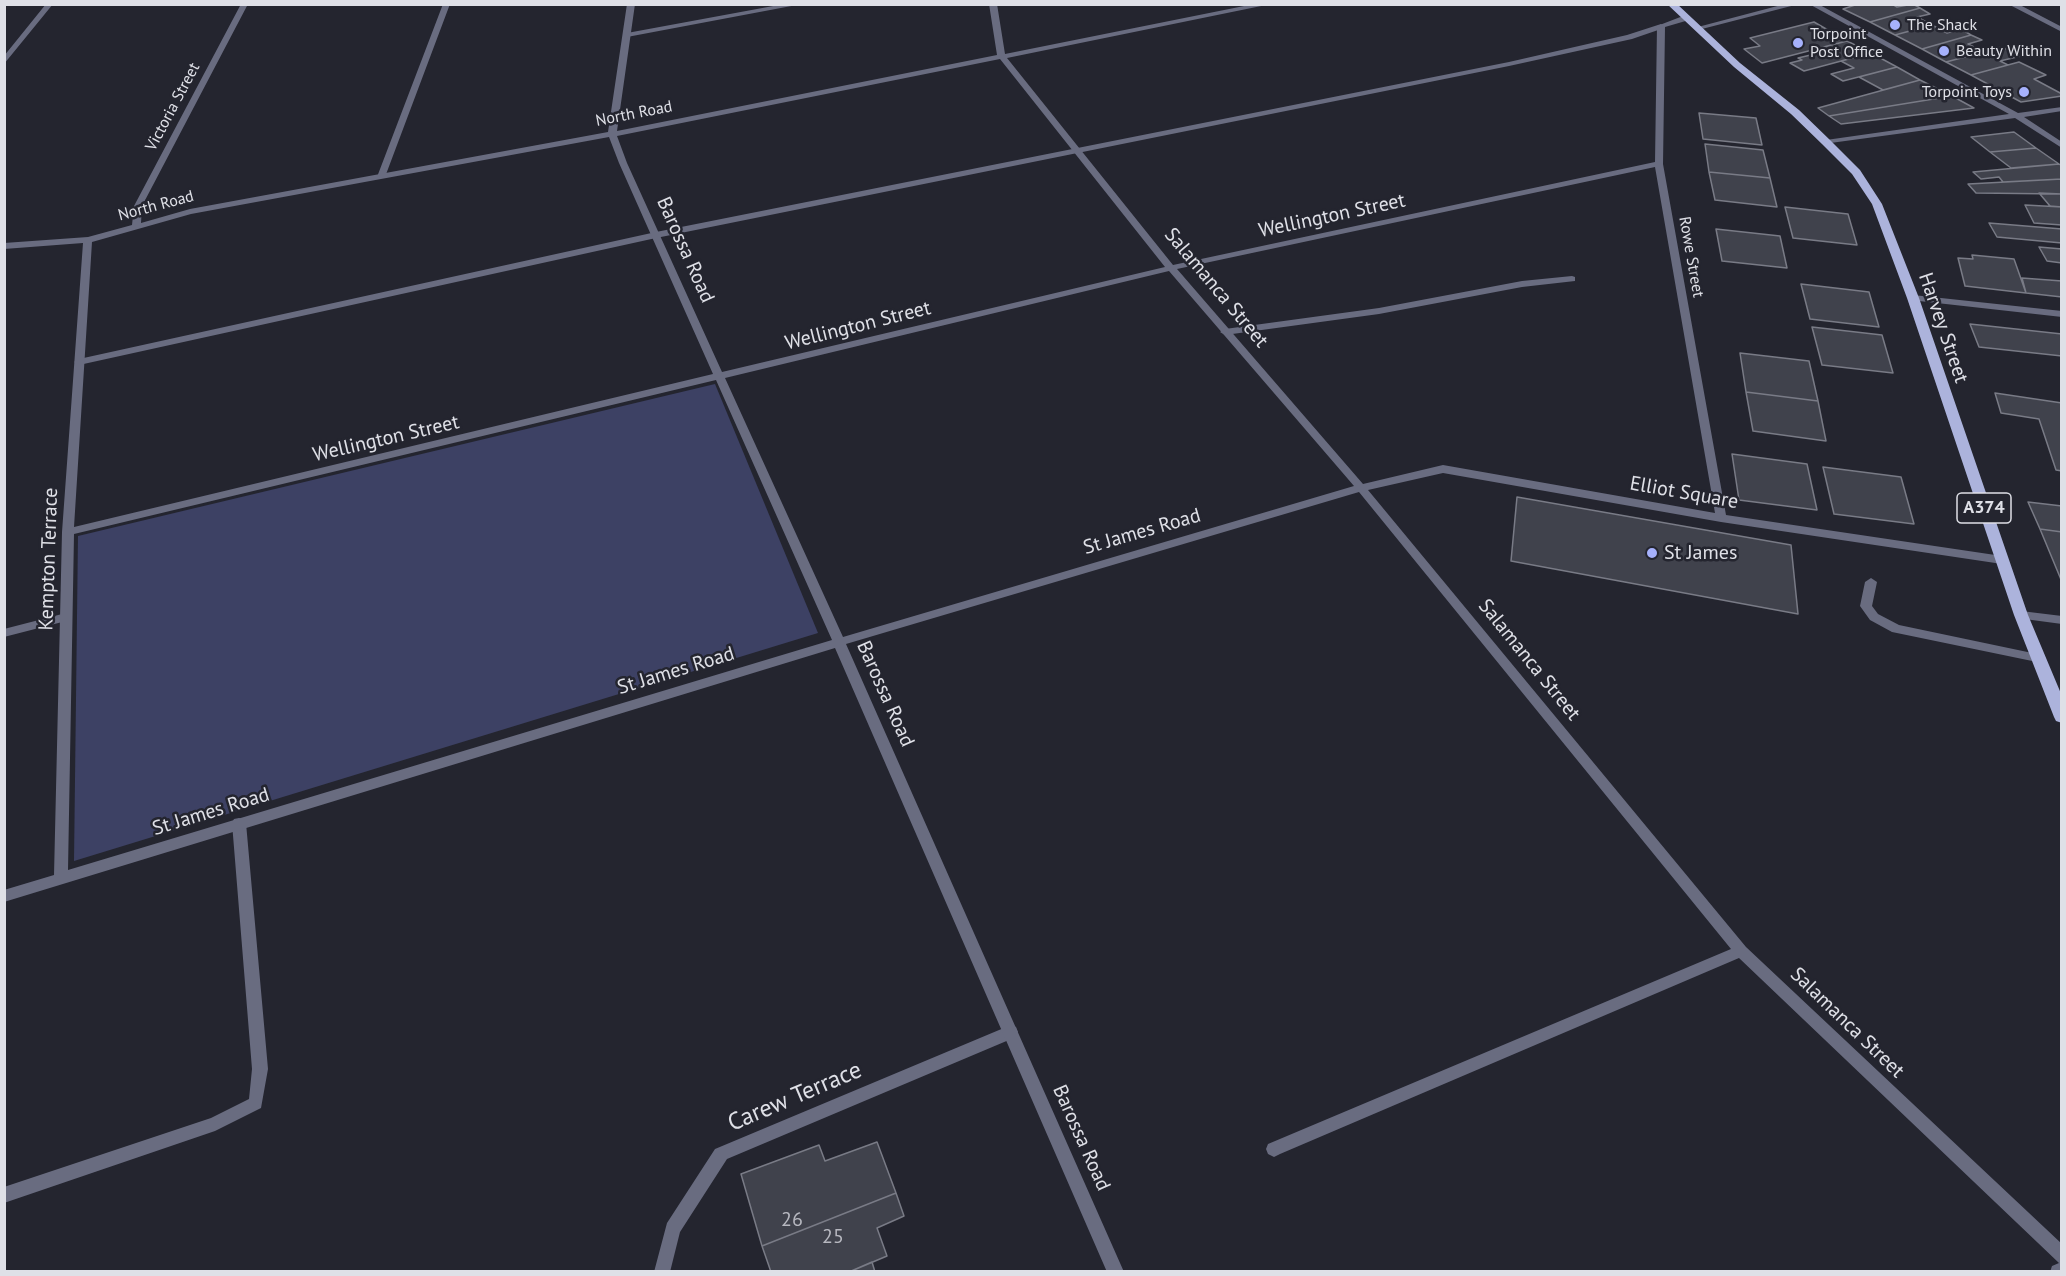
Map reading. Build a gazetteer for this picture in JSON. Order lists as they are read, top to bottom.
{
  "streets": {
    "main road": ["Harvey Street", "A374"],
    "street": [
      "Victoria Street",
      "North Road",
      "Wellington Street",
      "Barossa Road",
      "Rowe Street",
      "Salamanca Street",
      "Elliot Square",
      "St James Road",
      "Kempton Terrace",
      "Carew Terrace"
    ]
  },
  "crossings": [
    ["Victoria Street", "North Road"],
    ["North Road", "Barossa Road"],
    ["North Road", "Salamanca Street"],
    ["North Road", "Kempton Terrace"],
    ["Wellington Street", "Barossa Road"],
    ["Wellington Street", "Rowe Street"],
    ["Wellington Street", "Salamanca Street"],
    ["Wellington Street", "Kempton Terrace"],
    ["Barossa Road", "St James Road"],
    ["Barossa Road", "Carew Terrace"],
    ["Rowe Street", "Elliot Square"],
    ["Salamanca Street", "Elliot Square"],
    ["Salamanca Street", "St James Road"],
    ["Harvey Street", "Elliot Square"],
    ["Harvey Street", "A374"],
    ["Elliot Square", "St James Road"],
    ["St James Road", "Kempton Terrace"]
  ],
  "places": [
    "The Shack",
    "Torpoint Post Office",
    "Beauty Within",
    "Torpoint Toys",
    "St James"
  ],
  "house_numbers": ["26", "25"]
}
